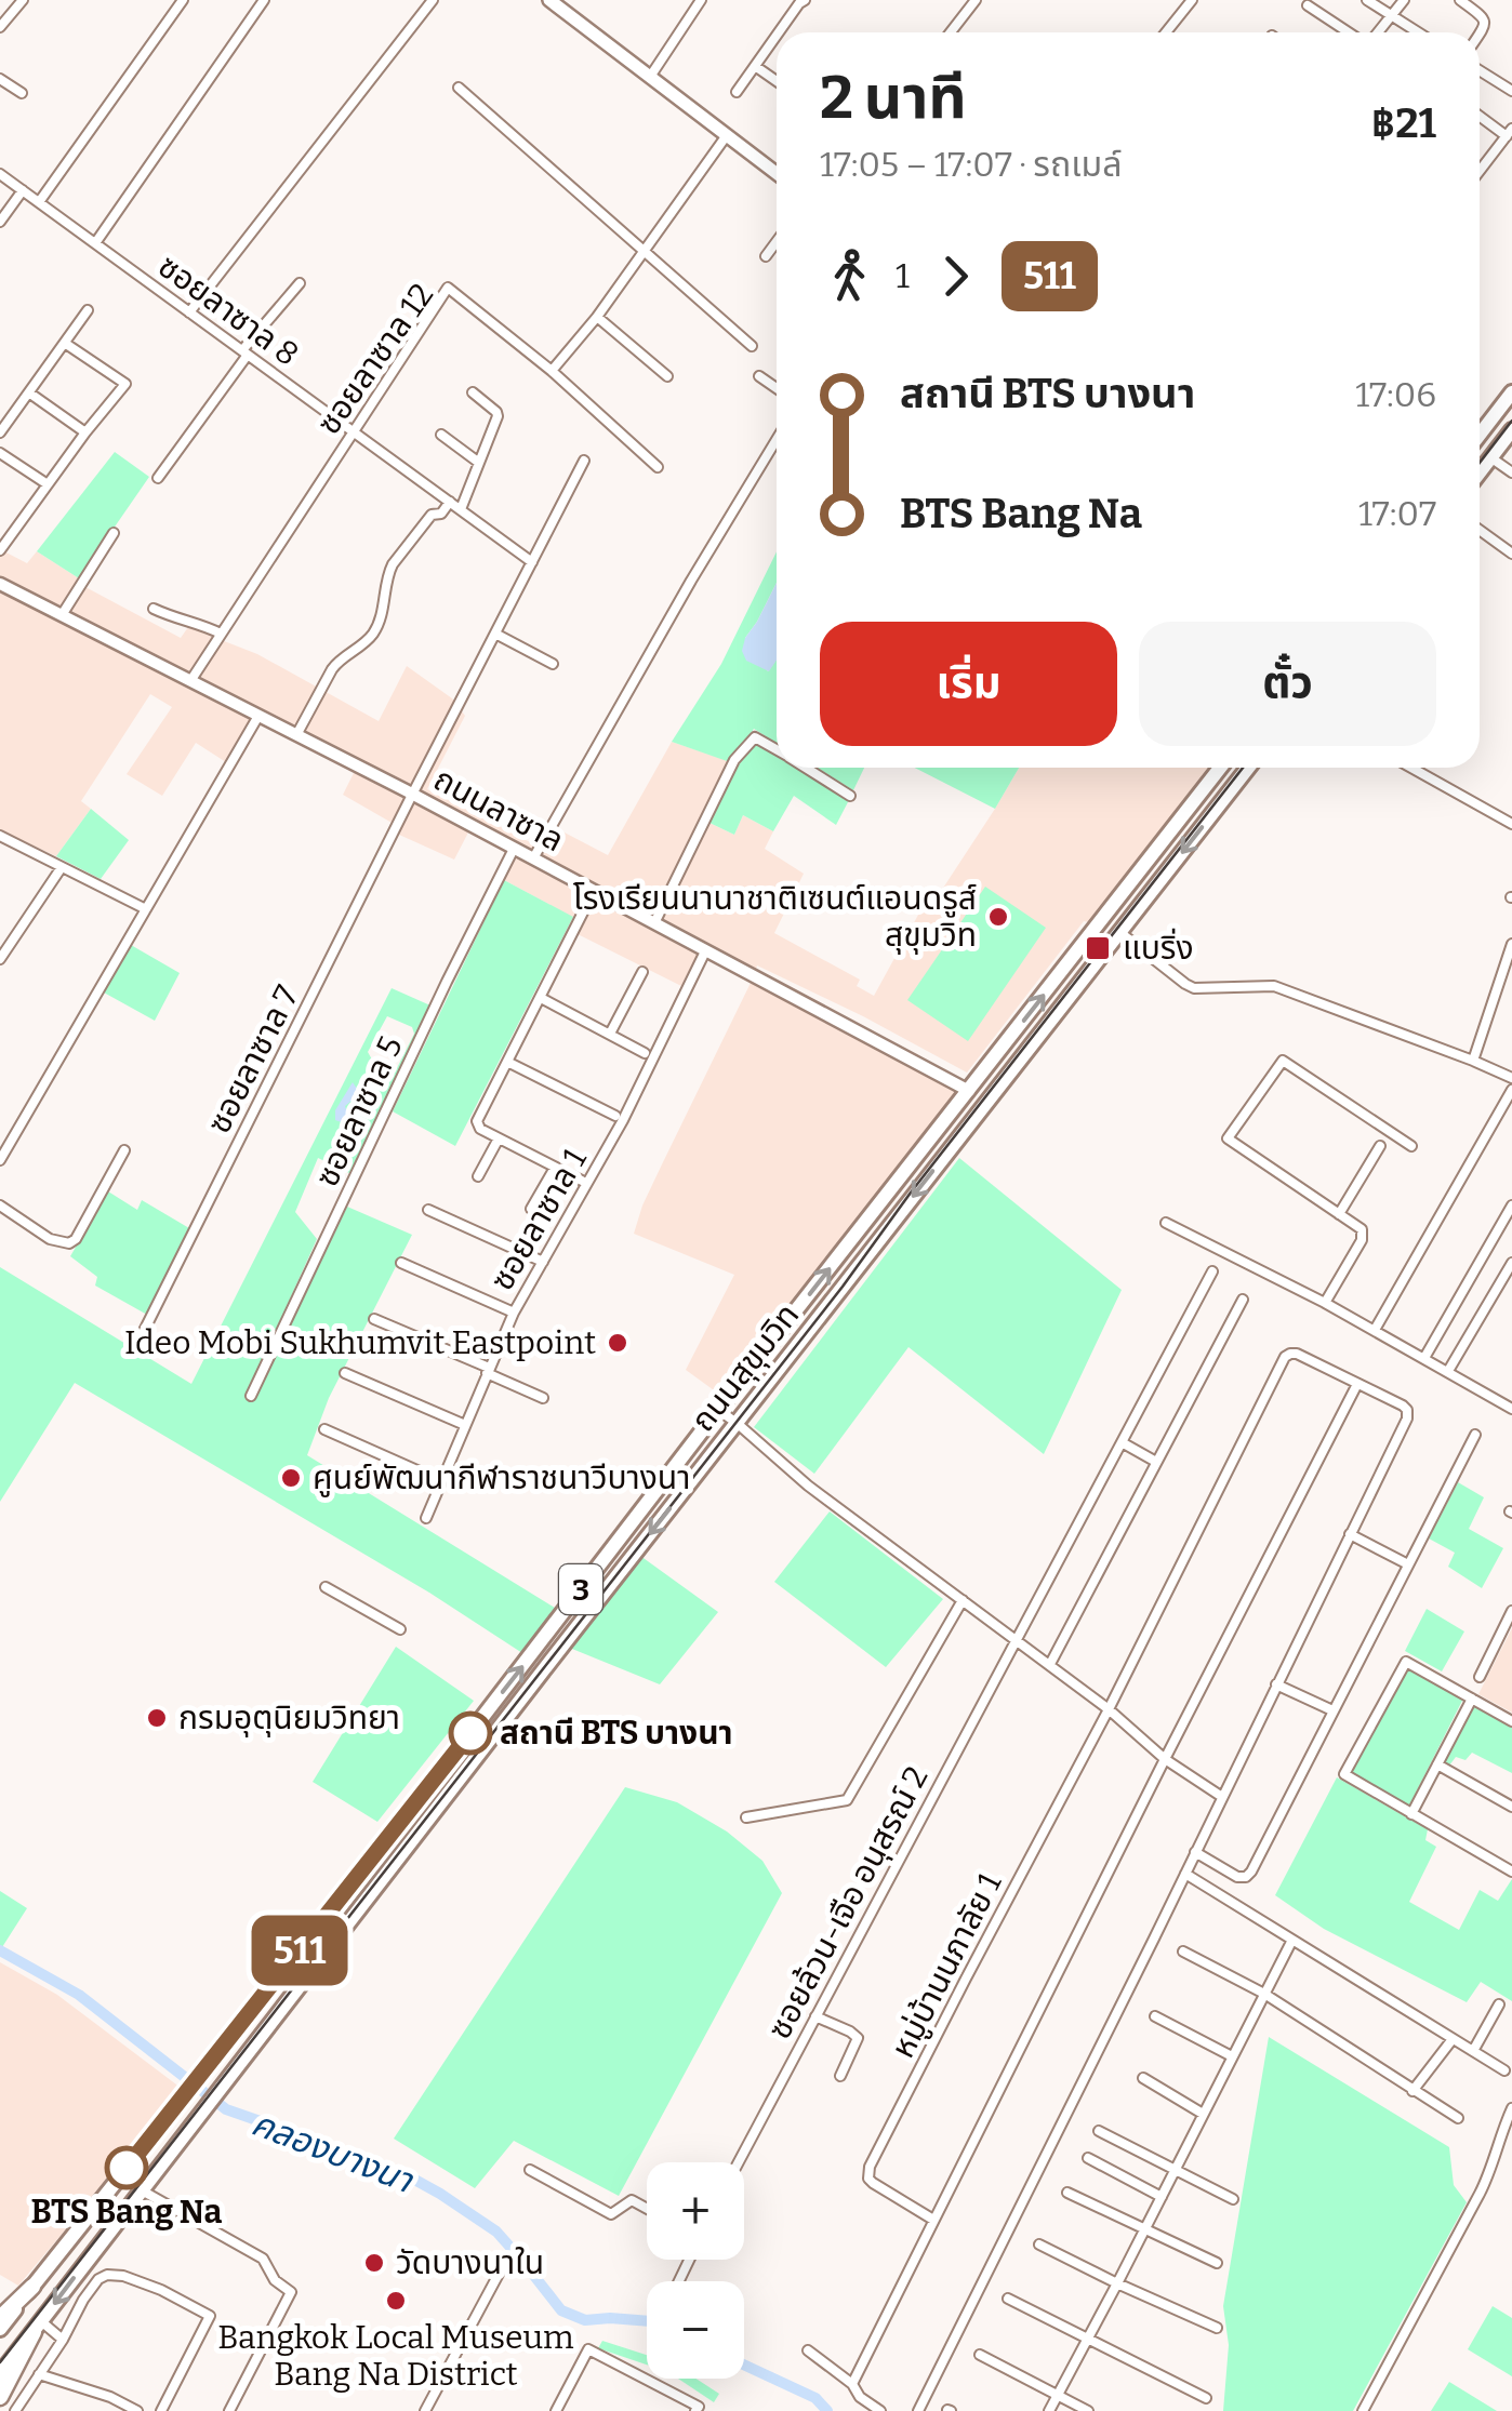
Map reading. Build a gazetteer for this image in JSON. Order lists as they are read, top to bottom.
{
  "streets": {
    "highway": ["ถนนสุขุมวิท", "3"],
    "street": [
      "ซอยลาซาล 8",
      "ซอยลาซาล 12",
      "ถนนลาซาล",
      "ซอยลาซาล 7",
      "ซอยลาซาล 5",
      "ซอยลาซาล 1",
      "ซอยล้วน-เจือ อนุสรณ์ 2",
      "หมู่บ้านนภาลัย 1"
    ]
  },
  "crossings": [
    ["ซอยลาซาล 8", "ซอยลาซาล 12"],
    ["ซอยลาซาล 12", "ถนนลาซาล"],
    ["ถนนลาซาล", "ซอยลาซาล 7"],
    ["ถนนลาซาล", "ซอยลาซาล 5"],
    ["ถนนลาซาล", "ซอยลาซาล 1"],
    ["ถนนลาซาล", "ถนนสุขุมวิท"]
  ],
  "water": ["คลองบางนา"],
  "places": {
    "other": [
      "โรงเรียนนานาชาติเซนต์แอนดรูส์ สุขุมวิท",
      "Ideo Mobi Sukhumvit Eastpoint",
      "ศูนย์พัฒนากีฬาราชนาวีบางนา",
      "กรมอุตุนิยมวิทยา",
      "สถานี BTS บางนา",
      "BTS Bang Na",
      "วัดบางนาใน",
      "Bangkok Local Museum Bang Na District"
    ],
    "transit": ["แบริ่ง"]
  },
  "lines": ["bus line 511"],
  "page": {
    "on_map": "511",
    "heading": ["2 นาที", "17:05 – 17:07 · รถเมล์", "฿21"],
    "legs": ["1", "511"],
    "list": [
      {
        "name": "สถานี BTS บางนา",
        "value": "17:06"
      },
      {
        "name": "BTS Bang Na",
        "value": "17:07"
      }
    ],
    "buttons": ["เริ่ม", "ตั๋ว"],
    "map_buttons": ["+", "−"]
  }
}
